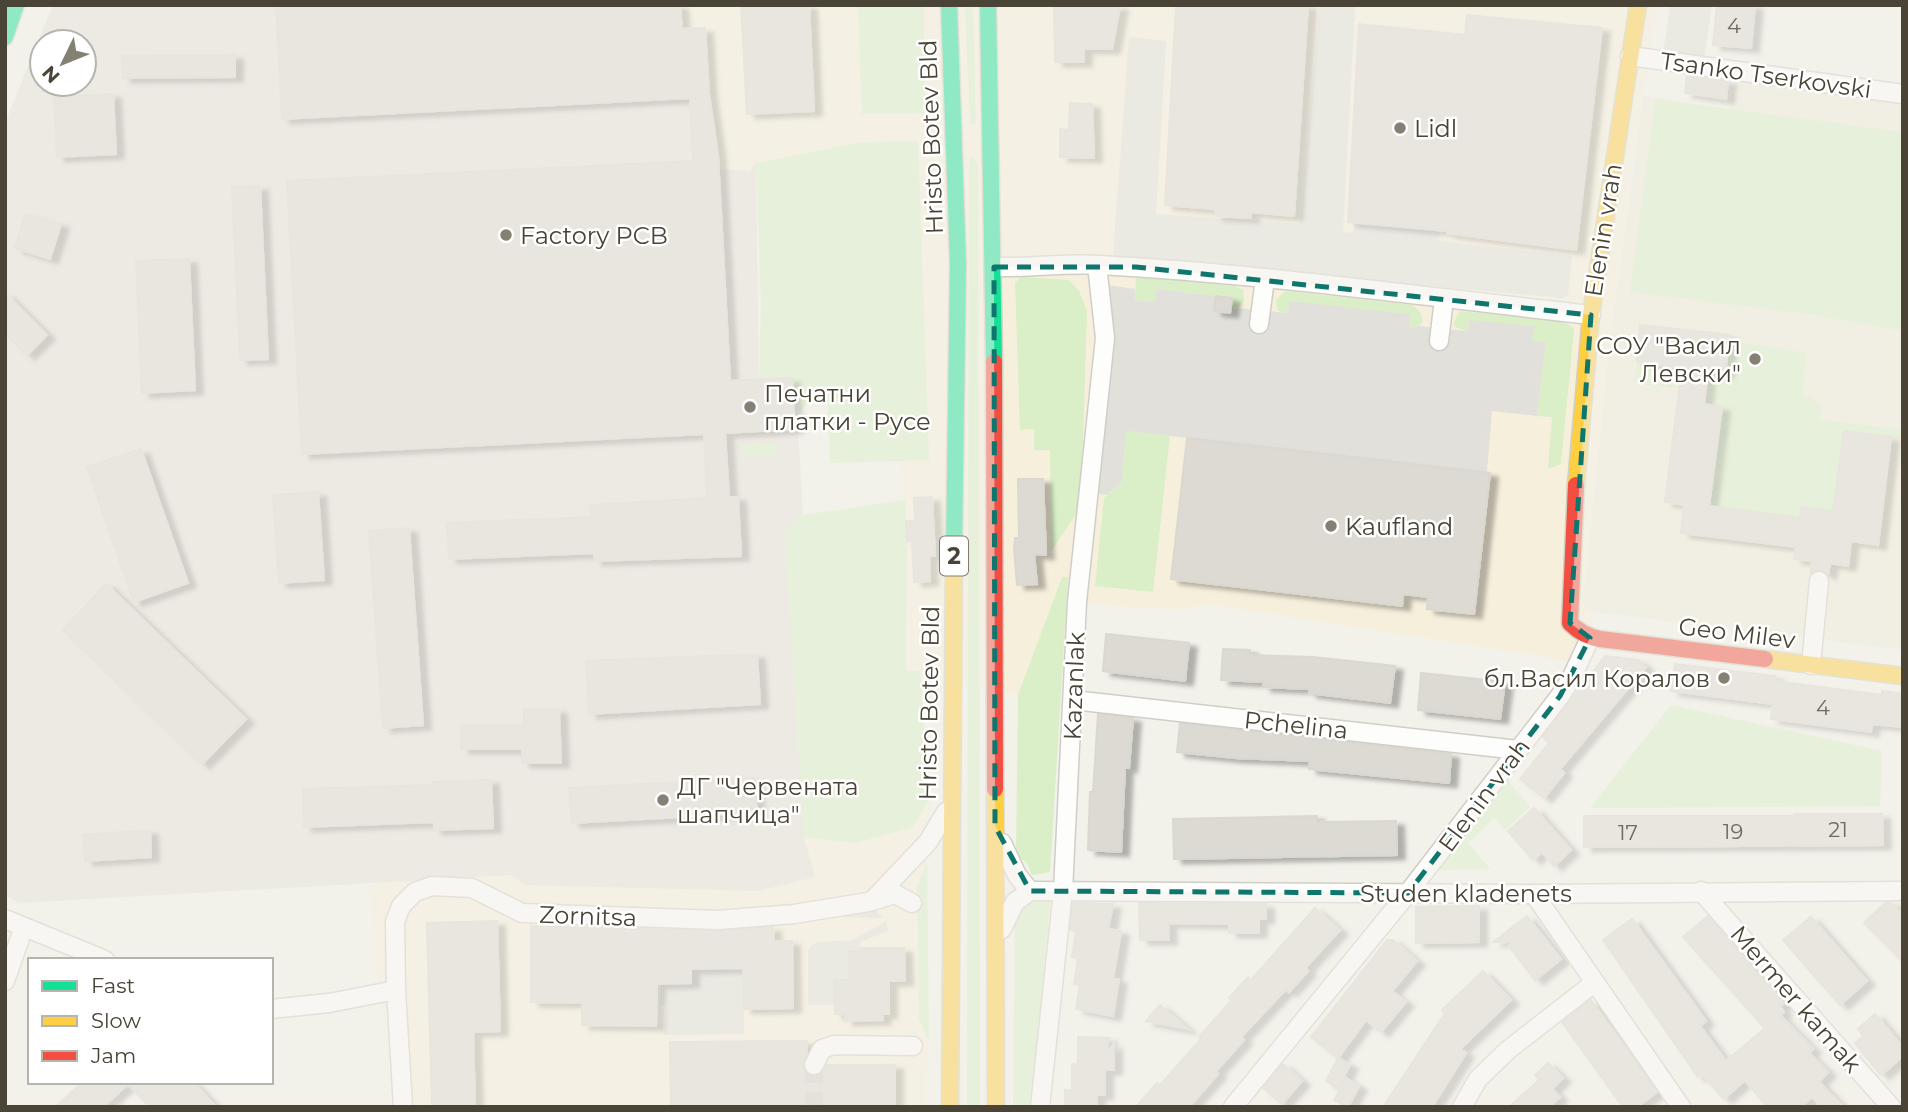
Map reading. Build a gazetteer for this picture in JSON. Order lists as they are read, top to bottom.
{
  "streets": {
    "main road": [
      "Hristo Botev Bld",
      "Elenin vrah",
      "2",
      "Geo Milev"
    ],
    "street": [
      "Tsanko Tserkovski",
      "Kazanlak",
      "Pchelina",
      "Studen kladenets",
      "Zornitsa",
      "Mermer kamak"
    ]
  },
  "crossings": [
    ["Tsanko Tserkovski", "Elenin vrah"],
    ["Elenin vrah", "Geo Milev"],
    ["Elenin vrah", "Pchelina"],
    ["Elenin vrah", "Studen kladenets"],
    ["Kazanlak", "Pchelina"],
    ["Kazanlak", "Studen kladenets"],
    ["Studen kladenets", "Mermer kamak"]
  ],
  "places": [
    "Lidl",
    "Factory PCB",
    "СОУ \"Васил Левски\"",
    "Печатни платки - Русе",
    "Kaufland",
    "бл.Васил Коралов",
    "ДГ \"Червената шапчица\""
  ],
  "house_numbers": [
    "4",
    "4",
    "21",
    "19",
    "17"
  ],
  "legend": ["Fast", "Slow", "Jam"],
  "north": "bottom left"
}
